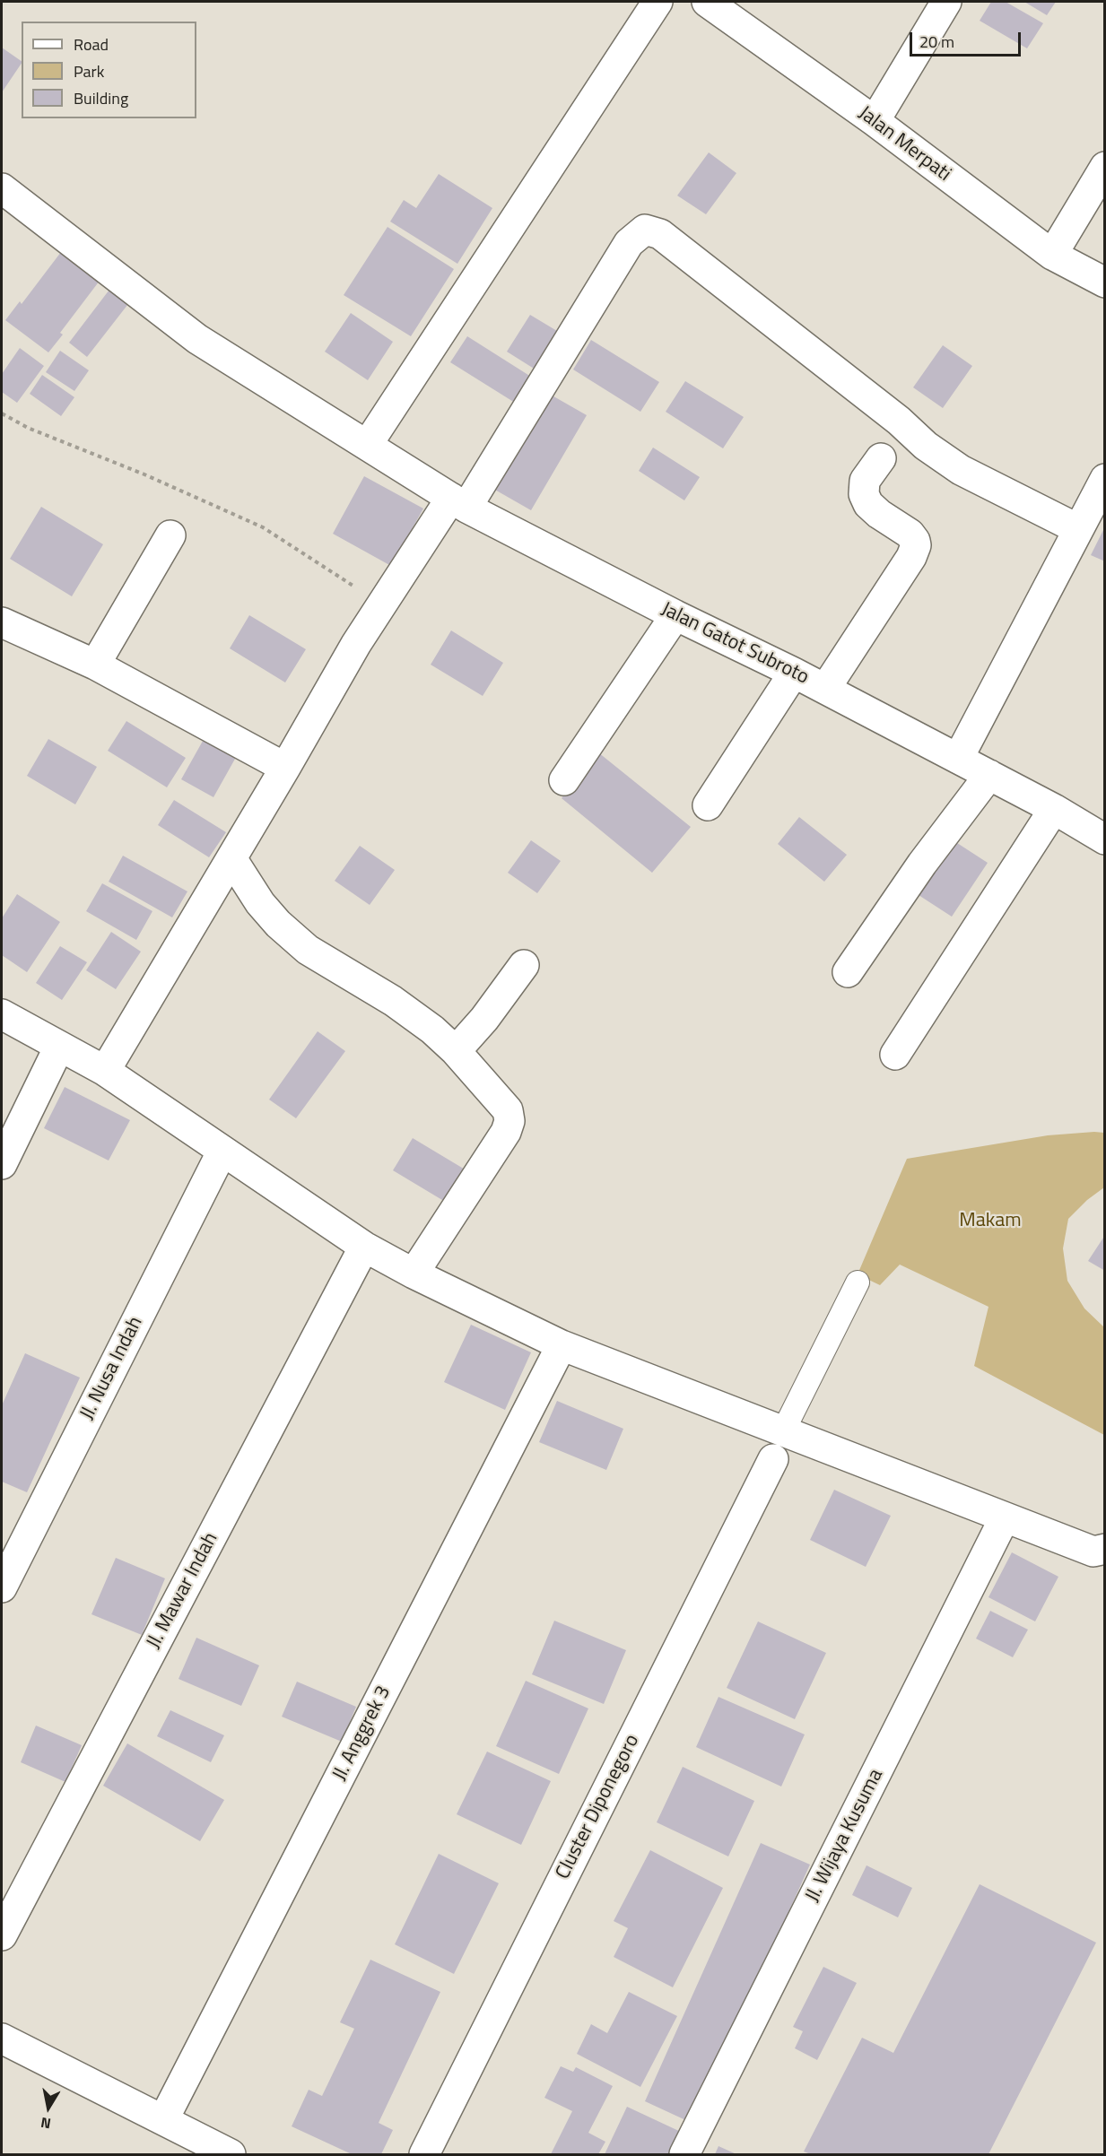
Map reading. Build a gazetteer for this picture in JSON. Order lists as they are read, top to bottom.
{
  "streets": {
    "street": [
      "Jalan Merpati",
      "Jalan Gatot Subroto",
      "Jl. Nusa Indah",
      "Jl. Mawar Indah",
      "Jl. Anggrek 3",
      "Cluster Diponegoro",
      "Jl. Wijaya Kusuma"
    ]
  },
  "parks": ["Makam"],
  "legend": ["Road", "Park", "Building"],
  "scale_bar": "20 m",
  "north": "bottom"
}
